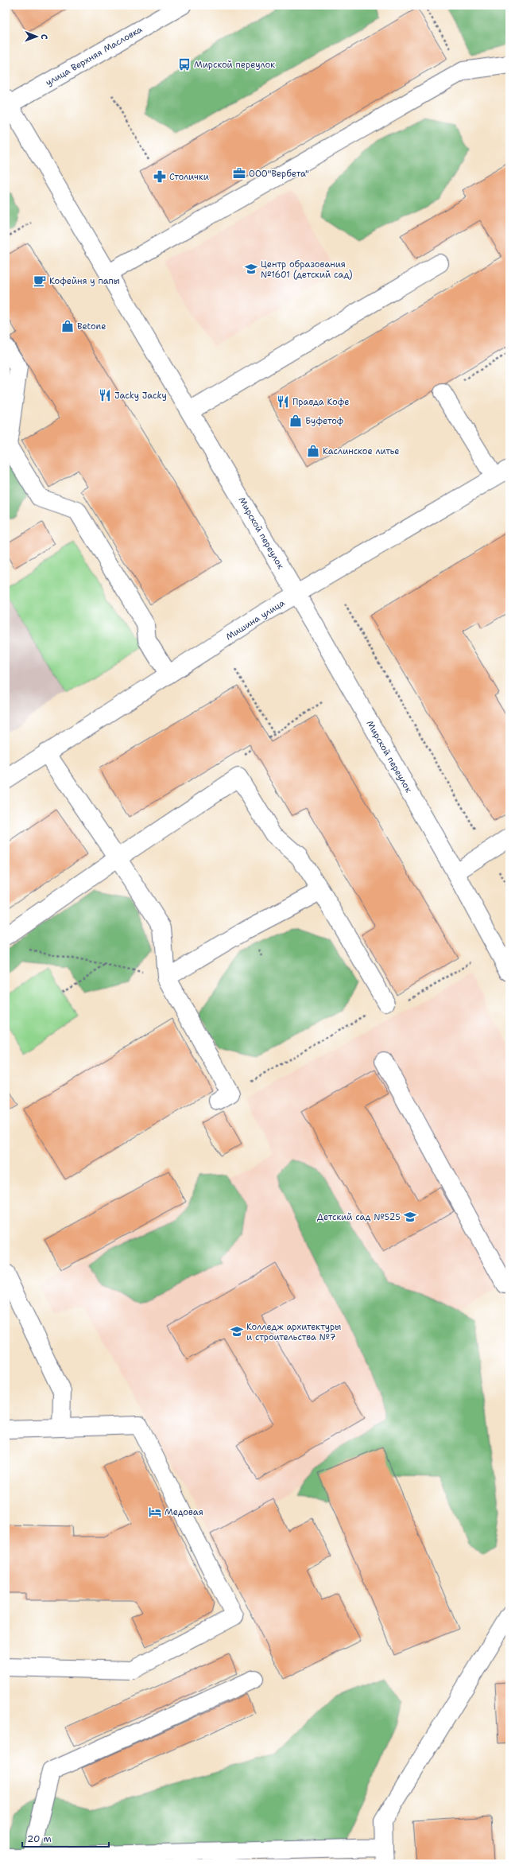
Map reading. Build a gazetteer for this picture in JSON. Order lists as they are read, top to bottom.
{
  "streets": {
    "street": ["улица Верхняя Масловка", "Мирской переулок", "Мишина улица"]
  },
  "crossings": [
    ["улица Верхняя Масловка", "Мирской переулок"],
    ["Мирской переулок", "Мишина улица"]
  ],
  "places": {
    "bus stop": ["Мирской переулок"],
    "office": ["ООО\"Вербета\""],
    "pharmacy": ["Столички"],
    "school or university": ["Центр образования №1601 (детский сад)", "Детский сад №525", "Колледж архитектуры и строительства №7"],
    "cafe": ["Кофейня у папы"],
    "shop": ["Betone", "Буфетоф", "Каслинское литье"],
    "restaurant": ["Jacky Jacky", "Правда Кофе"],
    "hotel": ["Медовая"]
  },
  "scale_bar": "20 m",
  "north": "right"
}
